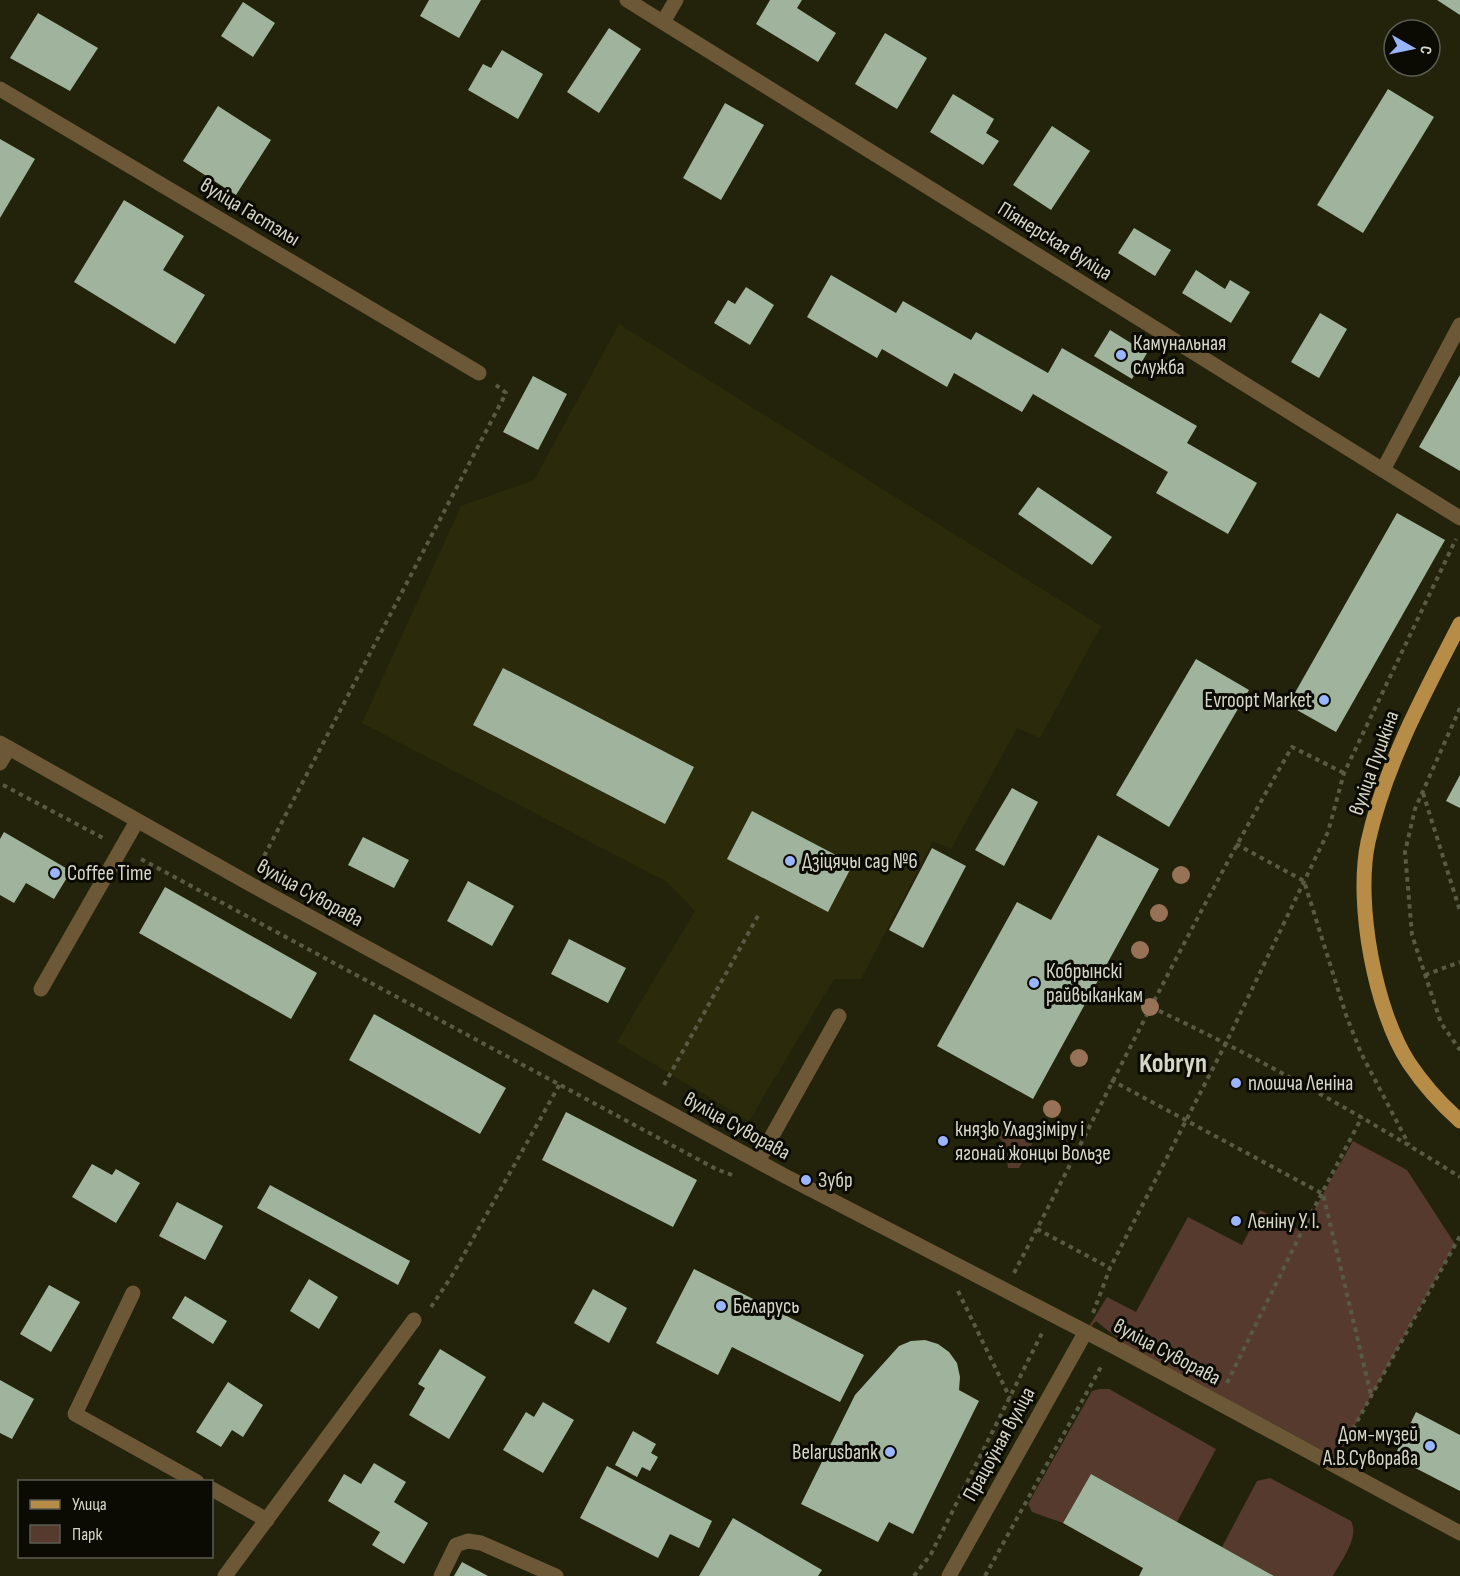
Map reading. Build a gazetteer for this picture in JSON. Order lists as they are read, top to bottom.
{
  "streets": {
    "main road": ["вуліца Пушкіна"],
    "street": [
      "вуліца Гастэлы",
      "Піянерская вуліца",
      "вуліца Суворава",
      "Працоўная вуліца"
    ]
  },
  "crossings": [
    ["вуліца Суворава", "Працоўная вуліца"]
  ],
  "districts": ["Kobryn"],
  "places": [
    "Камунальная служба",
    "Evroopt Market",
    "Дзіцячы сад №6",
    "Coffee Time",
    "Кобрынскі райвыканкам",
    "плошча Леніна",
    "князю Уладзіміру і ягонай жонцы Вользе",
    "Зубр",
    "Леніну У. І.",
    "Беларусь",
    "Дом-музей А.В.Суворава",
    "Belarusbank"
  ],
  "legend": ["Улица", "Парк"],
  "north": "right"
}
